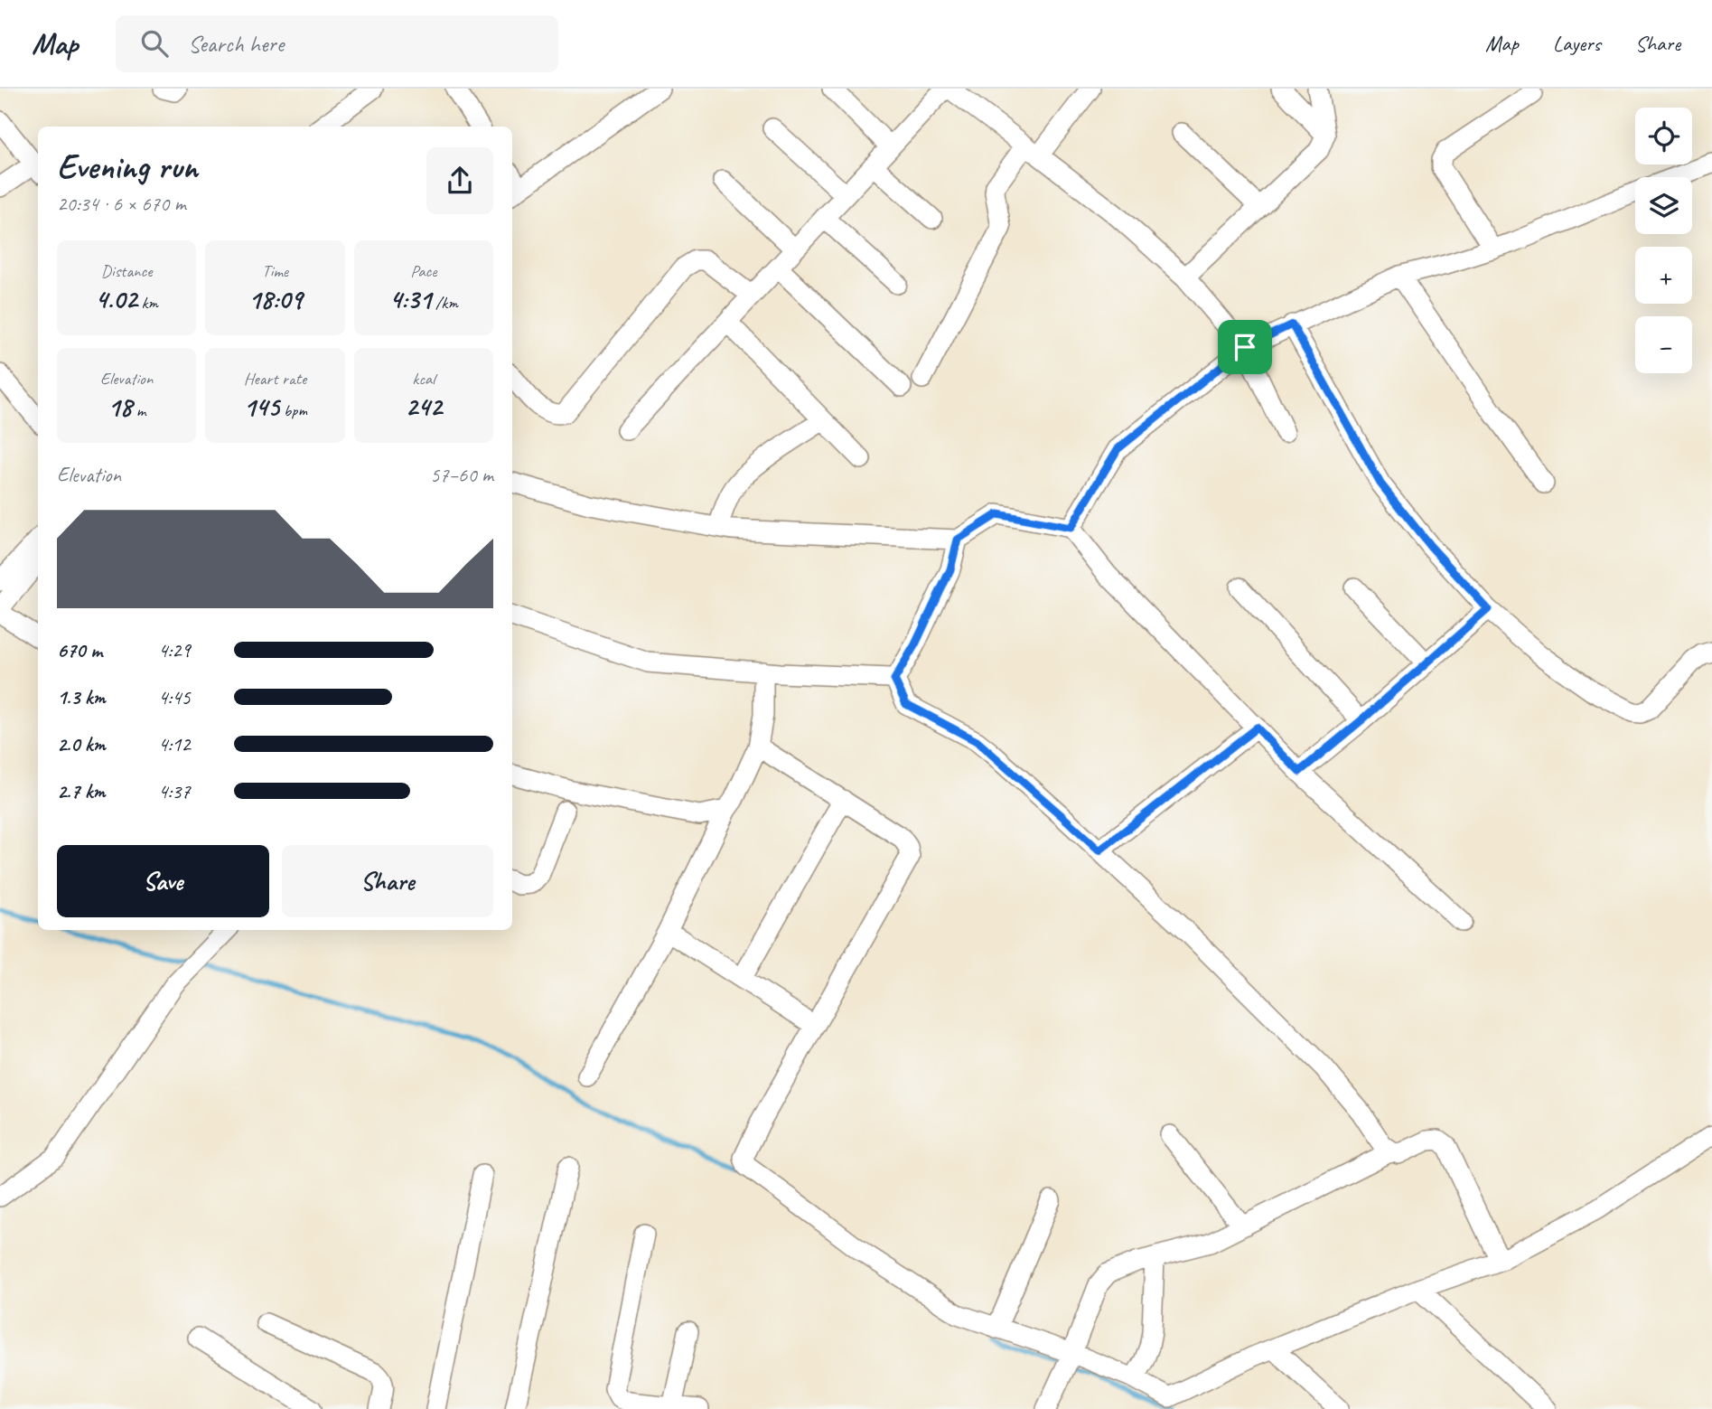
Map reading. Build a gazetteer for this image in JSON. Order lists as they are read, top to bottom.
{
  "page": {
    "header": "Map",
    "search": "Search here",
    "nav": ["Map", "Layers", "Share"],
    "map_buttons": ["+", "−"],
    "heading": ["Evening run", "20:34 · 6 × 670 m"],
    "stats": [
      ["Distance", "4.02 km"],
      ["Time", "18:09"],
      ["Pace", "4:31 /km"],
      ["Elevation", "18 m"],
      ["Heart rate", "145 bpm"],
      ["kcal", "242"]
    ],
    "chart": ["Elevation", "57–60 m"],
    "list": [
      {
        "name": "670 m",
        "note": "4:29"
      },
      {
        "name": "1.3 km",
        "note": "4:45"
      },
      {
        "name": "2.0 km",
        "note": "4:12"
      },
      {
        "name": "2.7 km",
        "note": "4:37"
      }
    ],
    "buttons": ["Save", "Share"]
  }
}
